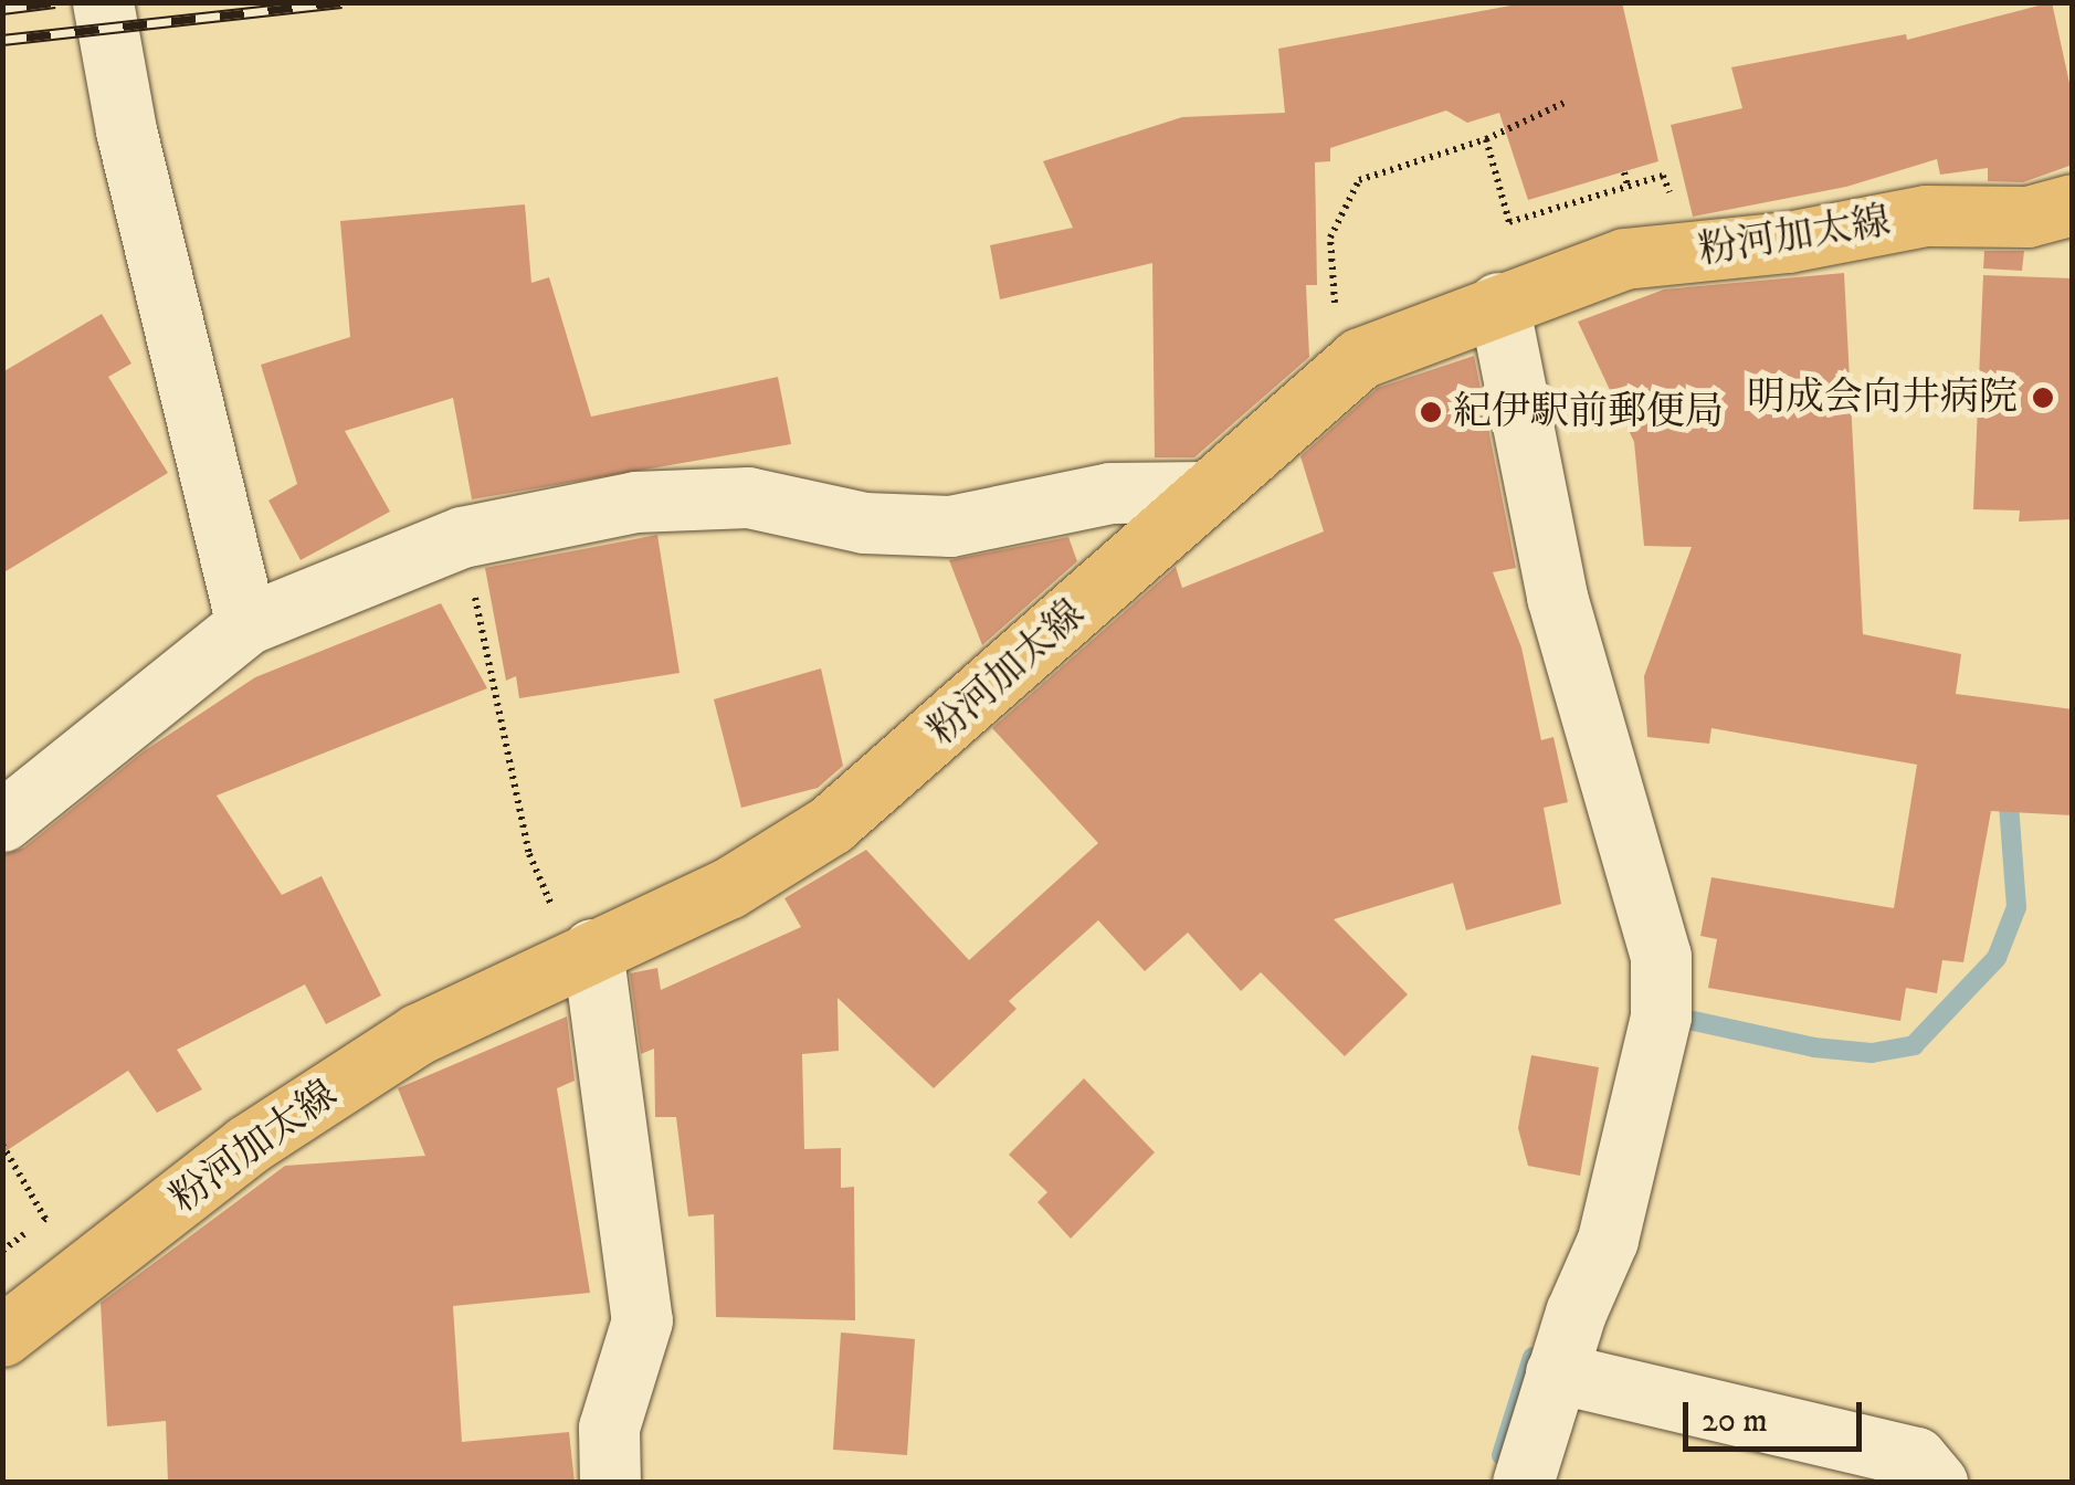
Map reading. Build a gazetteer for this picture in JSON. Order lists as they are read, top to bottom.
{
  "streets": {
    "main road": ["粉河加太線"]
  },
  "places": ["明成会向井病院", "紀伊駅前郵便局"],
  "scale_bar": "20 m"
}
